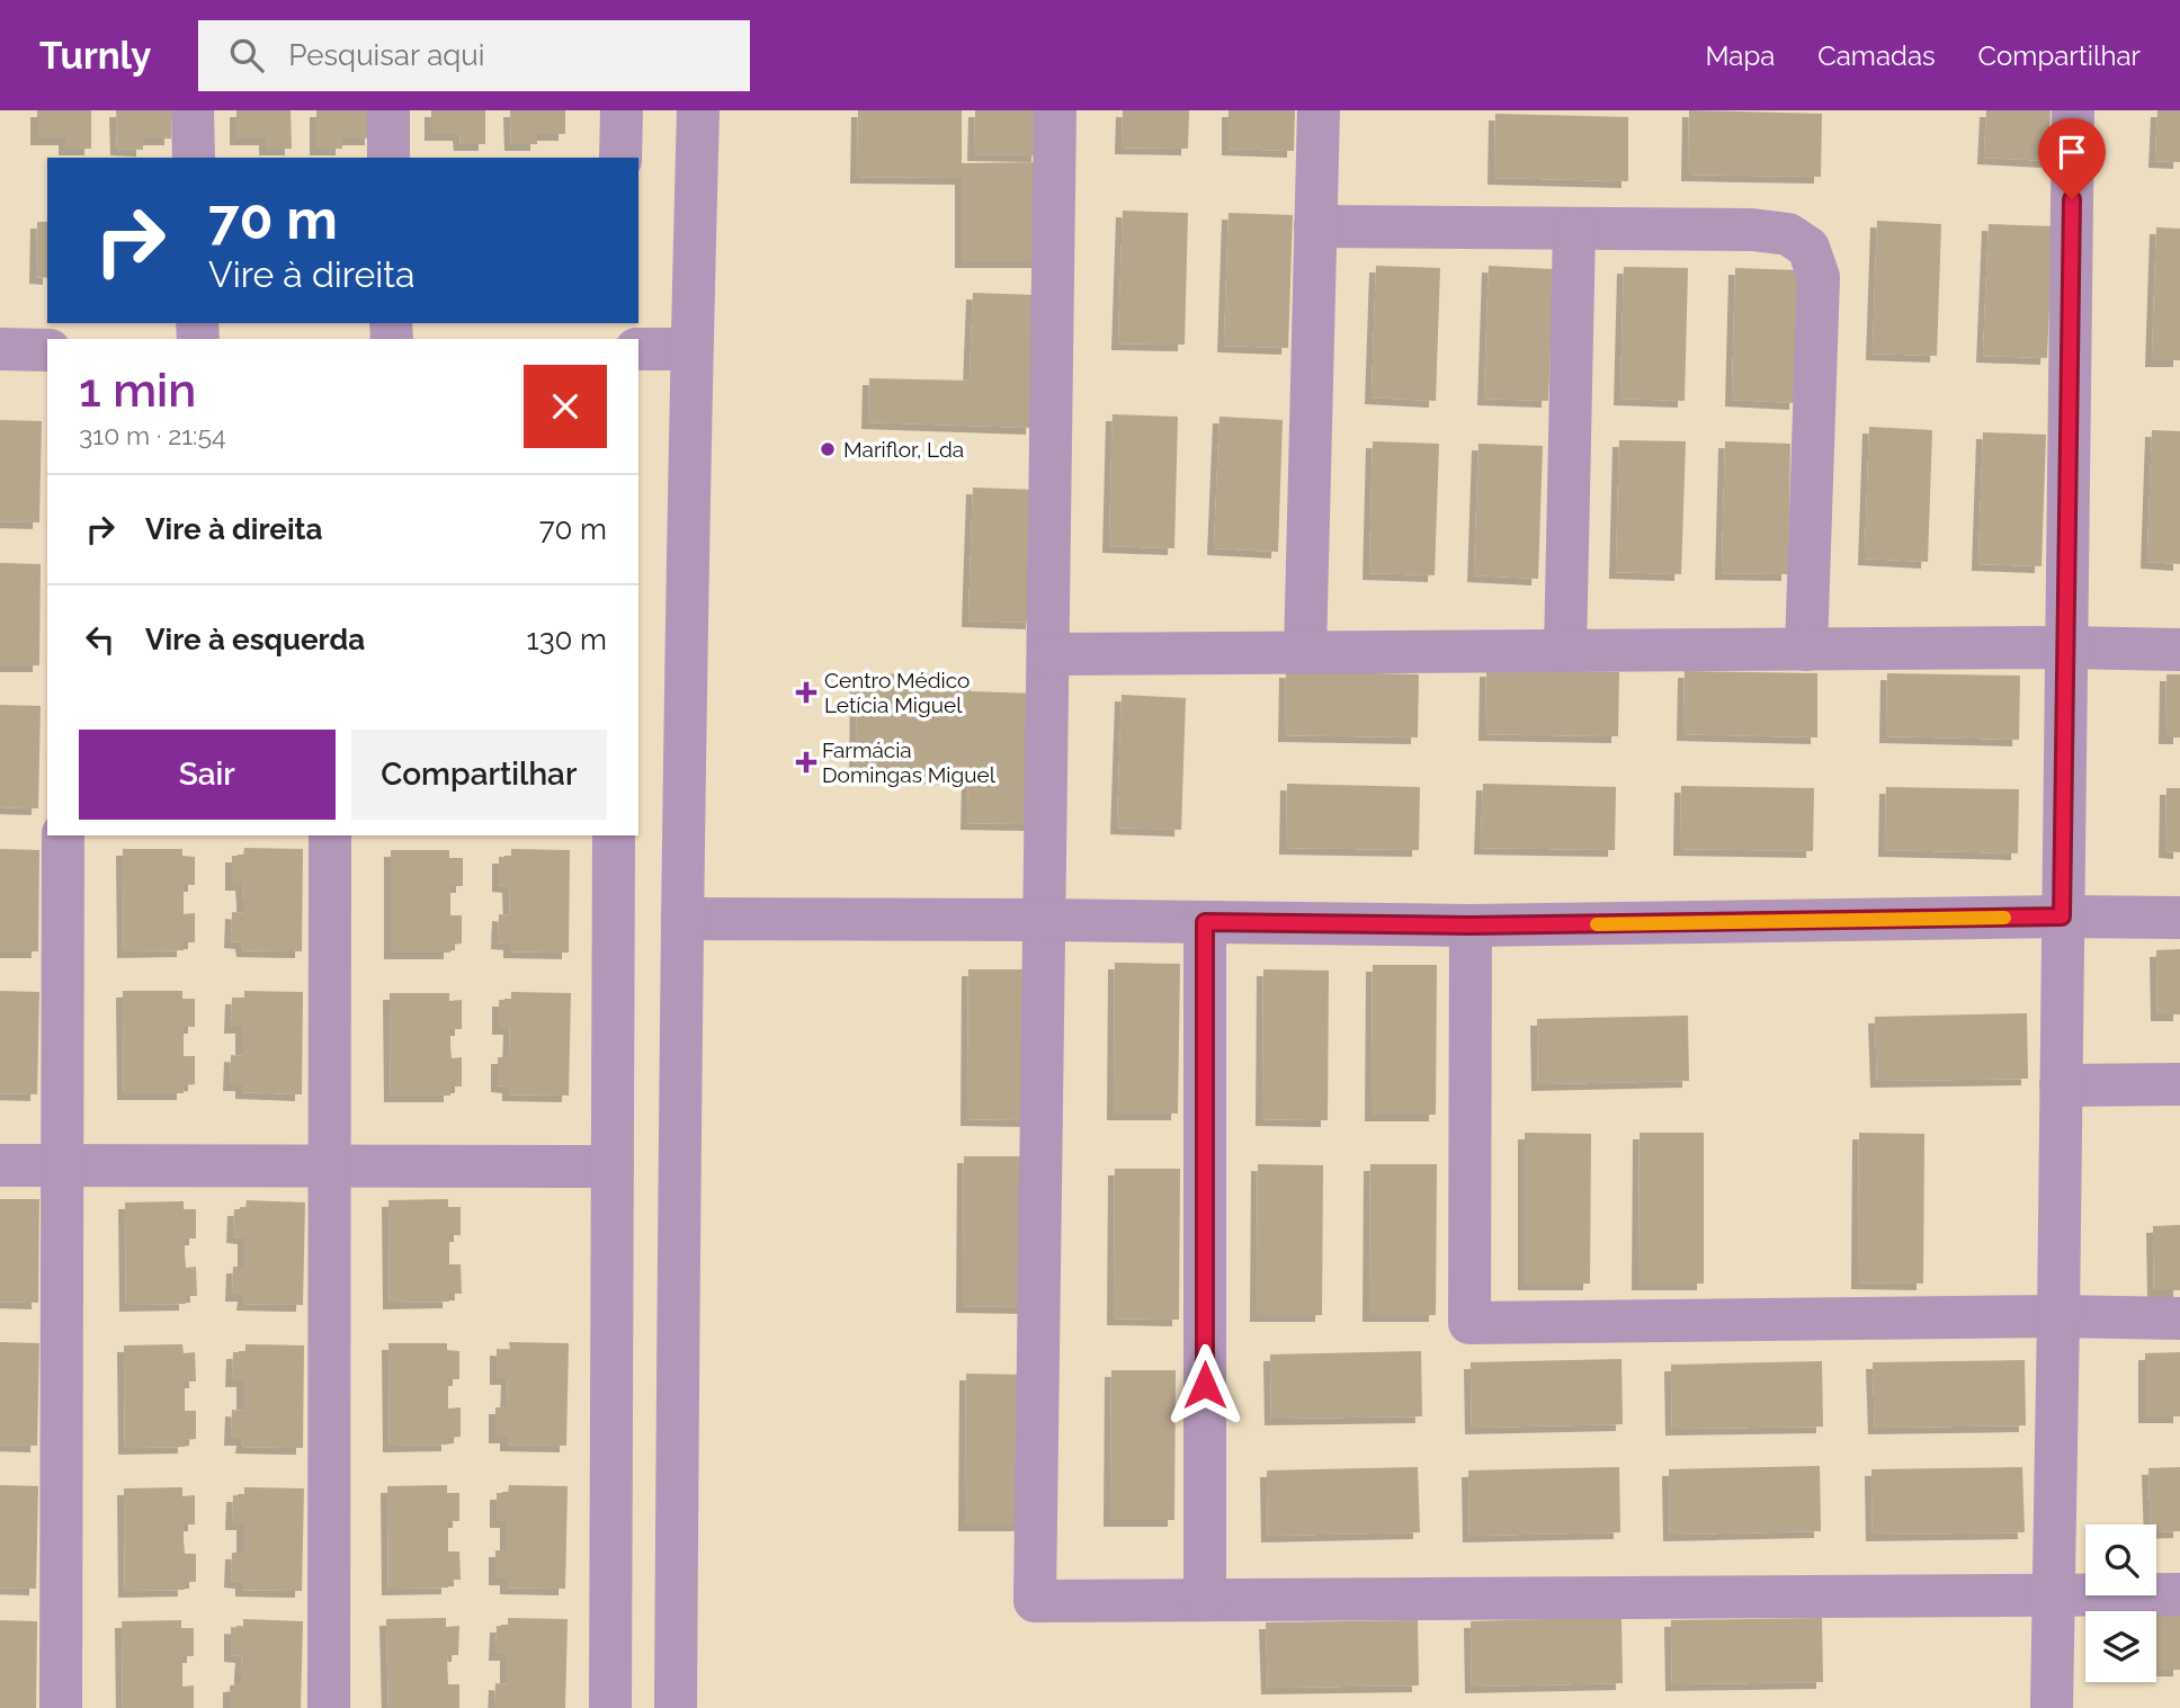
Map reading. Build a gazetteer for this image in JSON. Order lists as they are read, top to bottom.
{
  "places": {
    "other": ["Mariflor, Lda"],
    "health": ["Centro Médico Letícia Miguel", "Farmácia Domingas Miguel"]
  },
  "page": {
    "header": "Turnly",
    "search": "Pesquisar aqui",
    "nav": ["Mapa", "Camadas", "Compartilhar"],
    "turn": ["70 m", "Vire à direita"],
    "heading": ["1 min", "310 m · 21:54"],
    "list": [
      {
        "name": "Vire à direita",
        "value": "70 m"
      },
      {
        "name": "Vire à esquerda",
        "value": "130 m"
      }
    ],
    "buttons": ["Sair", "Compartilhar"]
  }
}
